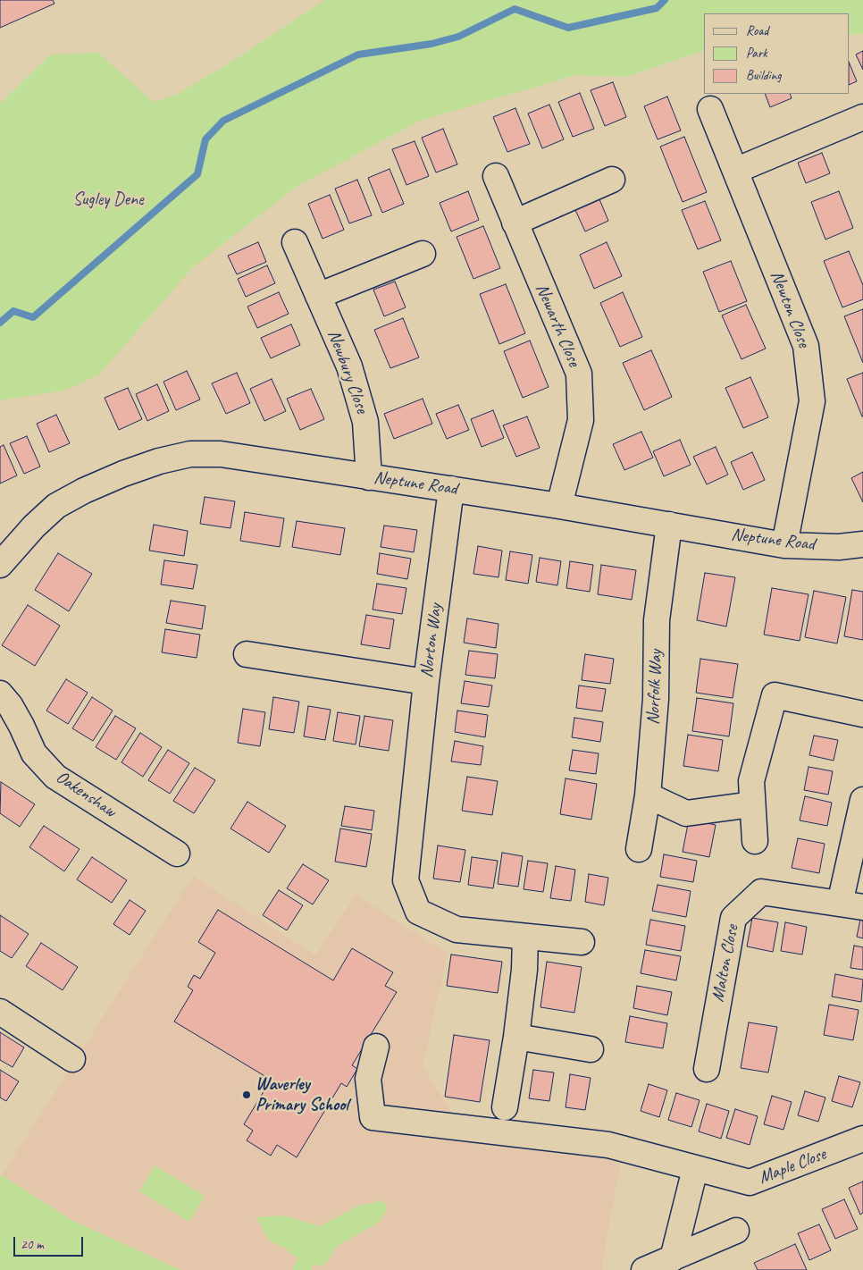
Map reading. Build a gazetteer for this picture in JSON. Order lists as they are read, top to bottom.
{
  "streets": {
    "street": [
      "Newton Close",
      "Newarth Close",
      "Newbury Close",
      "Neptune Road",
      "Norton Way",
      "Norfolk Way",
      "Oakenshaw",
      "Malton Close",
      "Maple Close"
    ]
  },
  "crossings": [
    ["Newton Close", "Neptune Road"],
    ["Newarth Close", "Neptune Road"],
    ["Newbury Close", "Neptune Road"],
    ["Neptune Road", "Norton Way"],
    ["Neptune Road", "Norfolk Way"]
  ],
  "parks": ["Sugley Dene"],
  "places": ["Waverley Primary School"],
  "legend": ["Road", "Park", "Building"],
  "scale_bar": "20 m"
}
